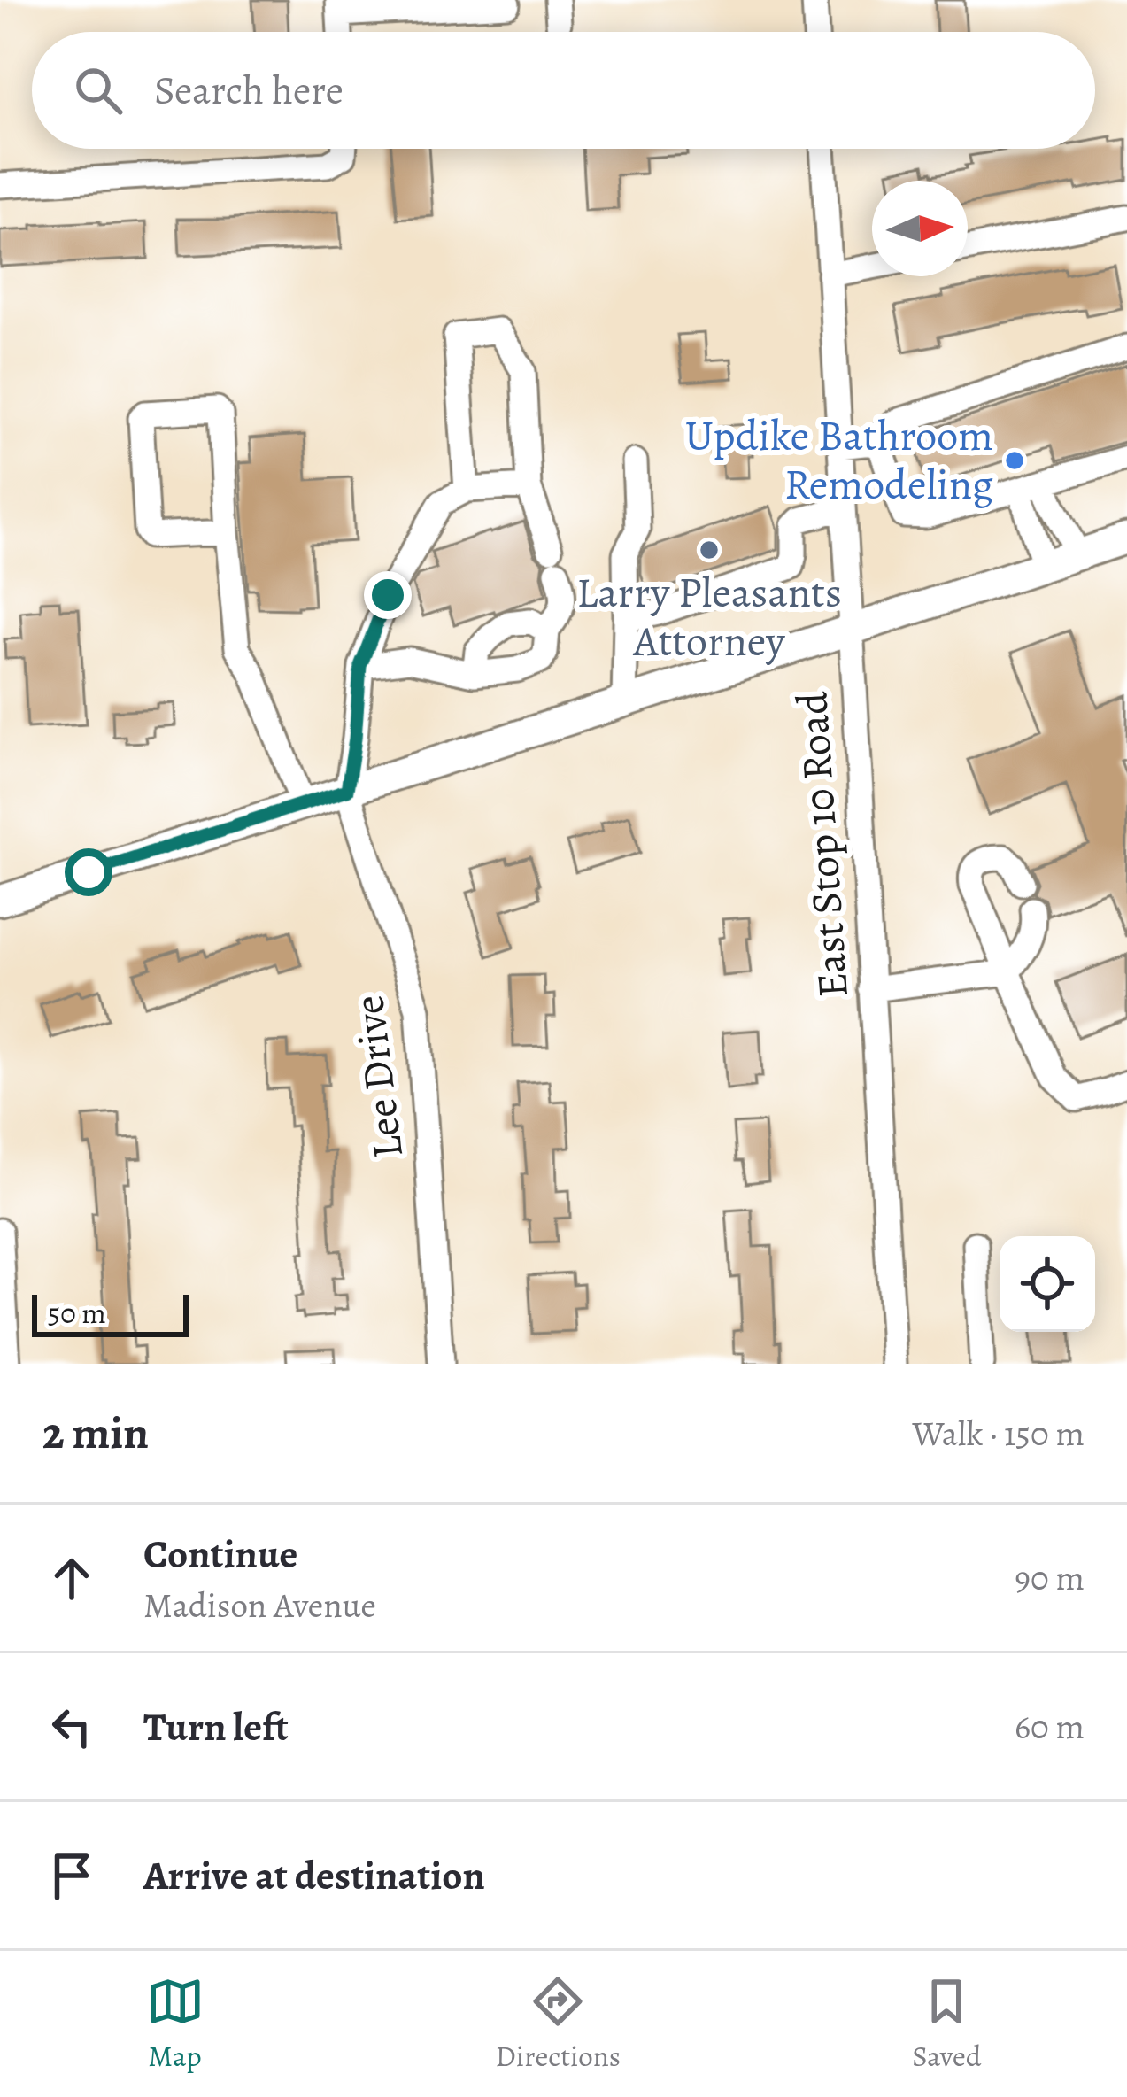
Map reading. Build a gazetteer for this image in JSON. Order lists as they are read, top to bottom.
{
  "streets": {
    "street": ["East Stop 10 Road", "Lee Drive"]
  },
  "places": ["Updike Bathroom Remodeling", "Larry Pleasants Attorney"],
  "scale_bar": "50 m",
  "north": "right",
  "page": {
    "search": "Search here",
    "scale": "50 m",
    "heading": ["2 min", "Walk · 150 m"],
    "list": [
      ["Continue", "Madison Avenue", "90 m"],
      ["Turn left", "60 m"],
      "Arrive at destination"
    ],
    "nav": ["Map", "Directions", "Saved"]
  }
}
